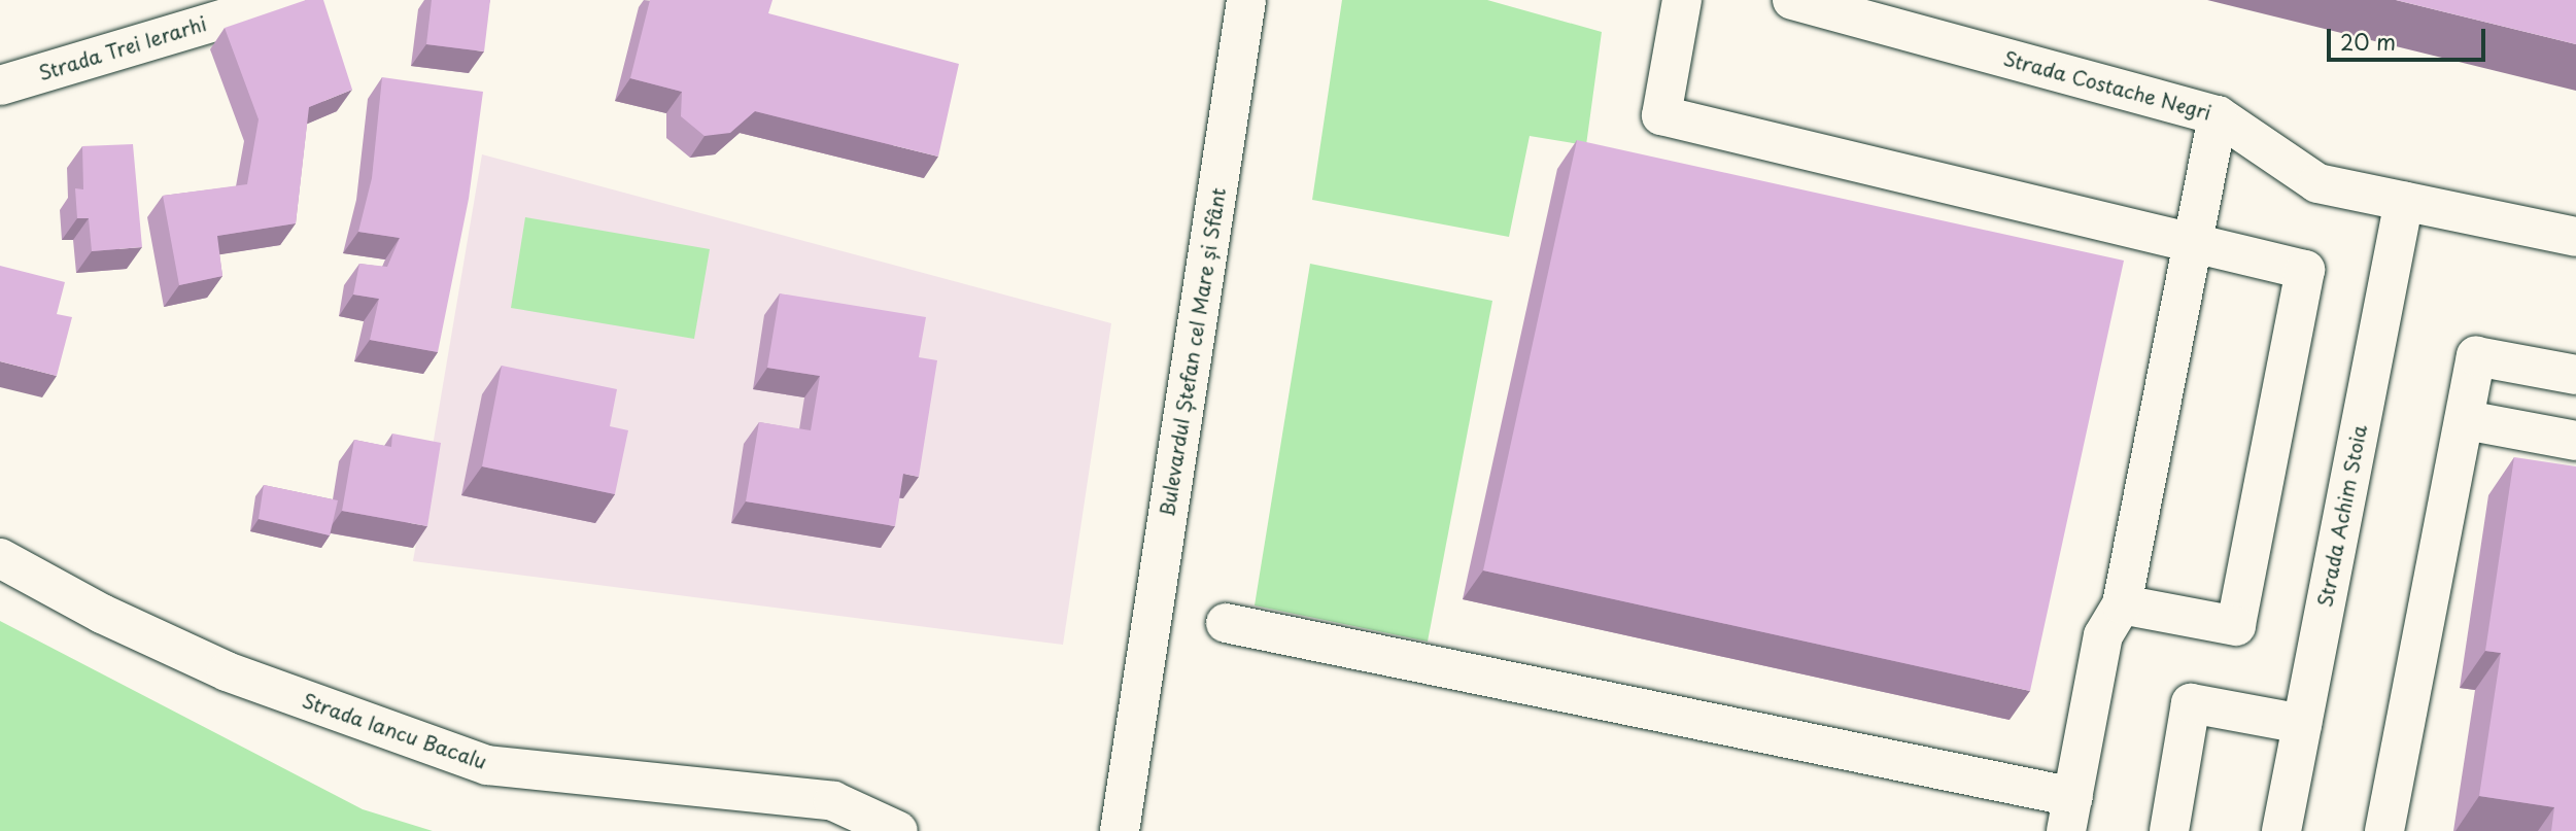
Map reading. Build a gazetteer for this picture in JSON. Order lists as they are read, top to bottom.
{
  "streets": {
    "street": [
      "Strada Trei Ierarhi",
      "Strada Costache Negri",
      "Bulevardul Ștefan cel Mare și Sfânt",
      "Strada Achim Stoia",
      "Strada Iancu Bacalu"
    ]
  },
  "crossings": [
    ["Strada Costache Negri", "Strada Achim Stoia"]
  ],
  "scale_bar": "20 m"
}
